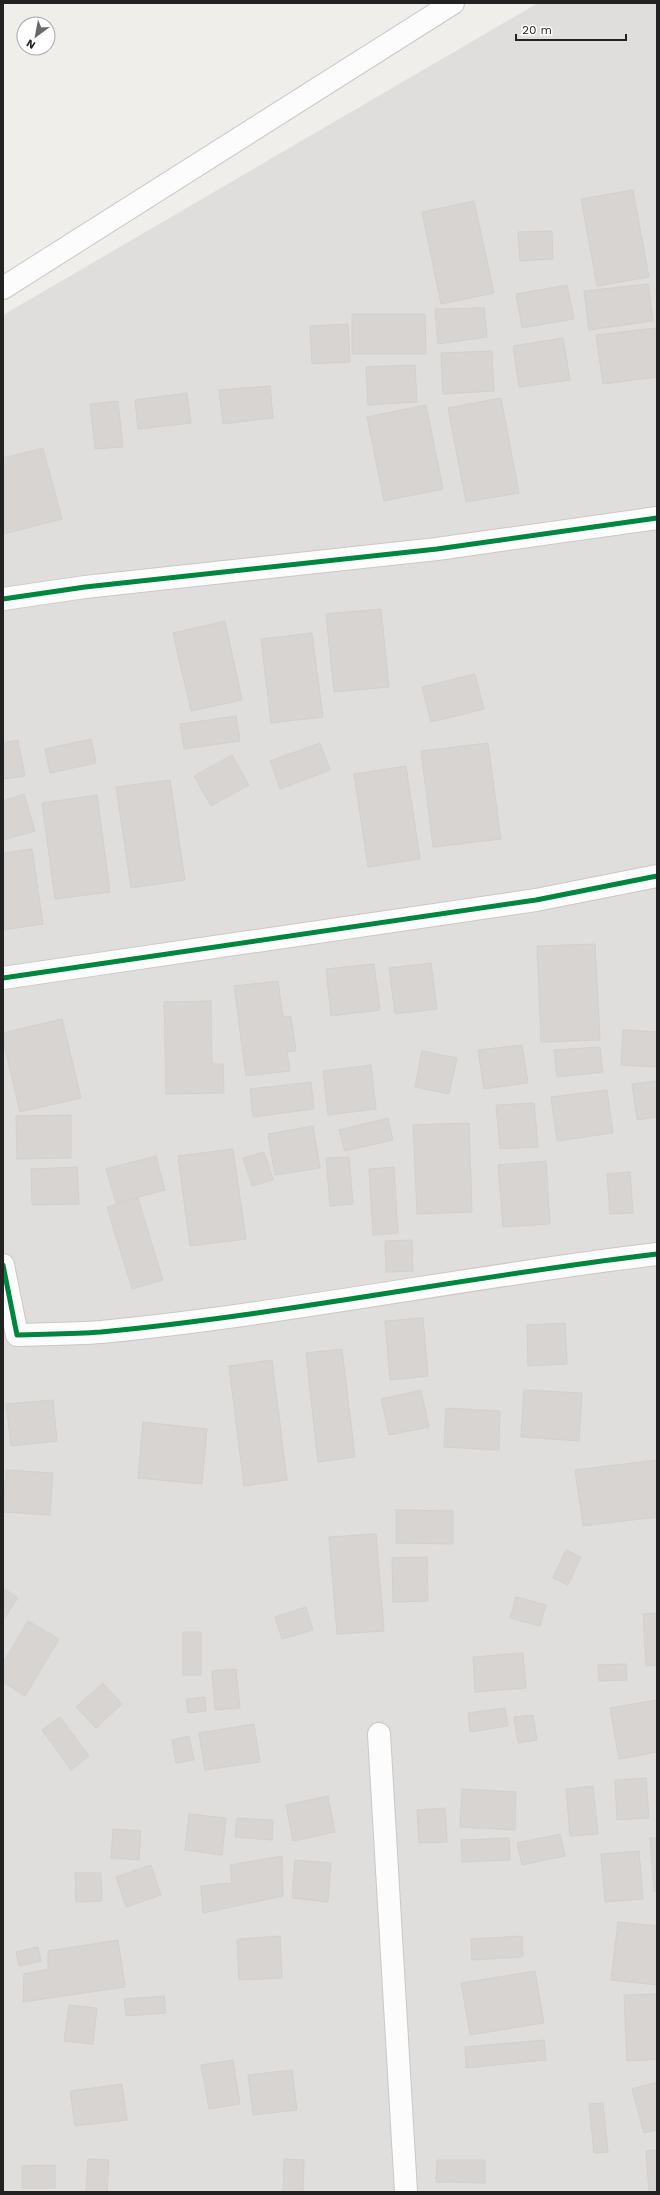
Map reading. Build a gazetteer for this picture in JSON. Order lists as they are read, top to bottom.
{
  "scale_bar": "20 m",
  "north": "bottom left"
}
